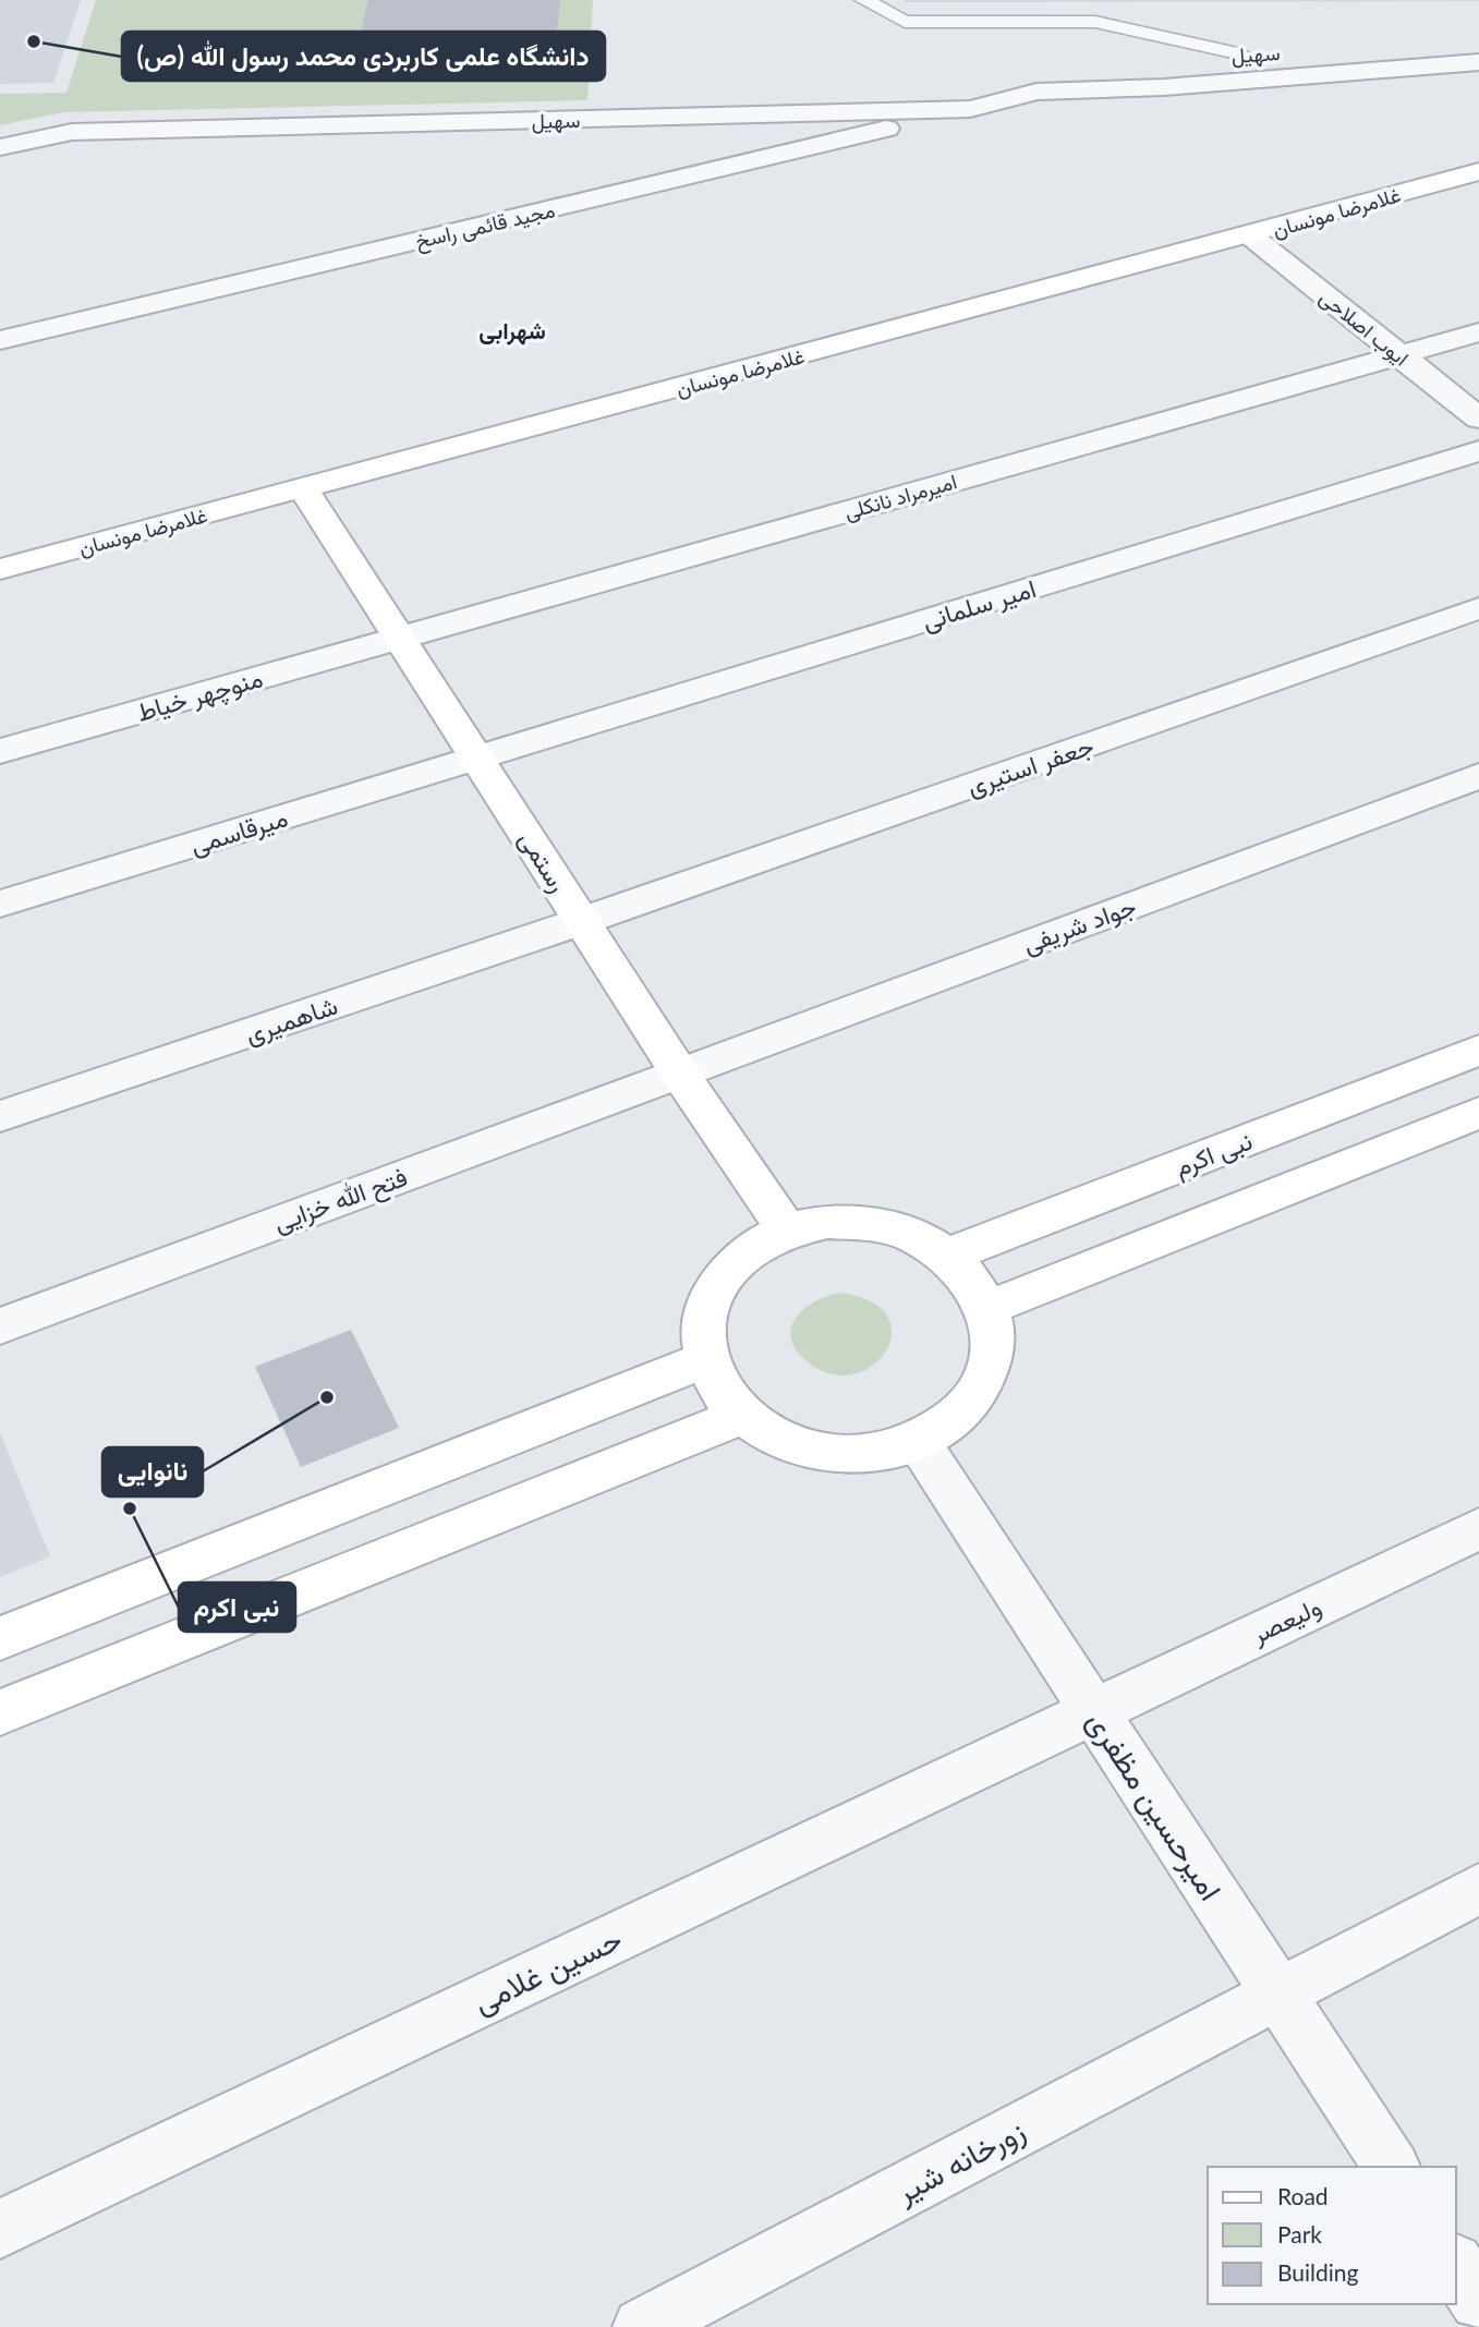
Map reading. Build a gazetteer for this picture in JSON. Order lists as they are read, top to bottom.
{
  "streets": {
    "street": [
      "سهیل",
      "غلامرضا مونسان",
      "مجید قائمی راسخ",
      "ایوب اصلاحی",
      "امیرمراد نانکلی",
      "امیر سلمانی",
      "منوچهر خیاط",
      "جعفر استیری",
      "میرقاسمی",
      "رستمی",
      "جواد شریفی",
      "شاهمیری",
      "نبی اکرم",
      "فتح الله خزایی",
      "ولیعصر",
      "امیرحسین مظفری",
      "حسین غلامی",
      "زورخانه شیر"
    ]
  },
  "crossings": [
    ["سهیل", "مجید قائمی راسخ"],
    ["غلامرضا مونسان", "ایوب اصلاحی"],
    ["غلامرضا مونسان", "رستمی"],
    ["ایوب اصلاحی", "امیرمراد نانکلی"],
    ["امیرمراد نانکلی", "منوچهر خیاط"],
    ["امیرمراد نانکلی", "رستمی"],
    ["امیر سلمانی", "میرقاسمی"],
    ["امیر سلمانی", "رستمی"],
    ["منوچهر خیاط", "رستمی"],
    ["جعفر استیری", "رستمی"],
    ["جعفر استیری", "شاهمیری"],
    ["میرقاسمی", "رستمی"],
    ["رستمی", "جواد شریفی"],
    ["رستمی", "شاهمیری"],
    ["رستمی", "نبی اکرم"],
    ["رستمی", "فتح الله خزایی"],
    ["رستمی", "امیرحسین مظفری"],
    ["جواد شریفی", "فتح الله خزایی"],
    ["نبی اکرم", "امیرحسین مظفری"],
    ["ولیعصر", "امیرحسین مظفری"],
    ["ولیعصر", "حسین غلامی"],
    ["امیرحسین مظفری", "حسین غلامی"],
    ["امیرحسین مظفری", "زورخانه شیر"]
  ],
  "districts": ["شهرابی"],
  "places": ["دانشگاه علمی کاربردی محمد رسول الله (ص)", "نانوایی", "نبی اکرم"],
  "legend": ["Road", "Park", "Building"]
}
